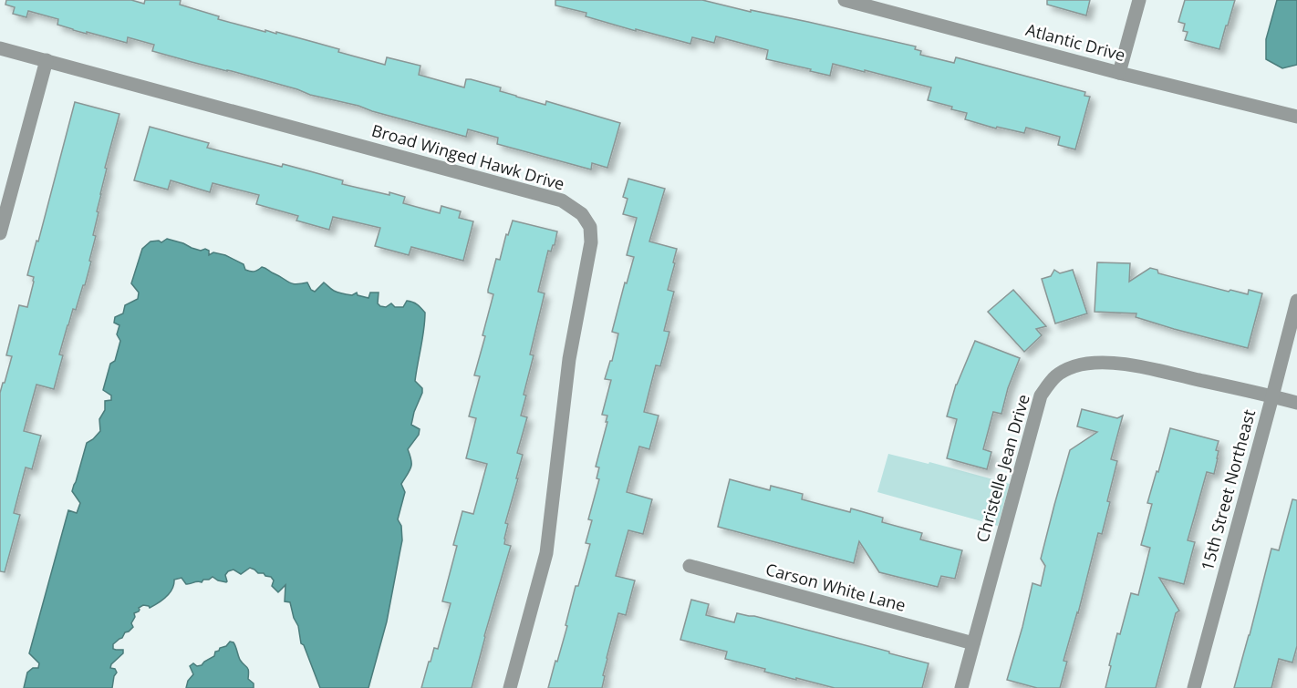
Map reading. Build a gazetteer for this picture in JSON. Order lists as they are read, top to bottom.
{
  "streets": {
    "street": [
      "Atlantic Drive",
      "Broad Winged Hawk Drive",
      "Christelle Jean Drive",
      "15th Street Northeast",
      "Carson White Lane"
    ]
  },
  "crossings": [
    ["Christelle Jean Drive", "15th Street Northeast"],
    ["Christelle Jean Drive", "Carson White Lane"]
  ]
}
